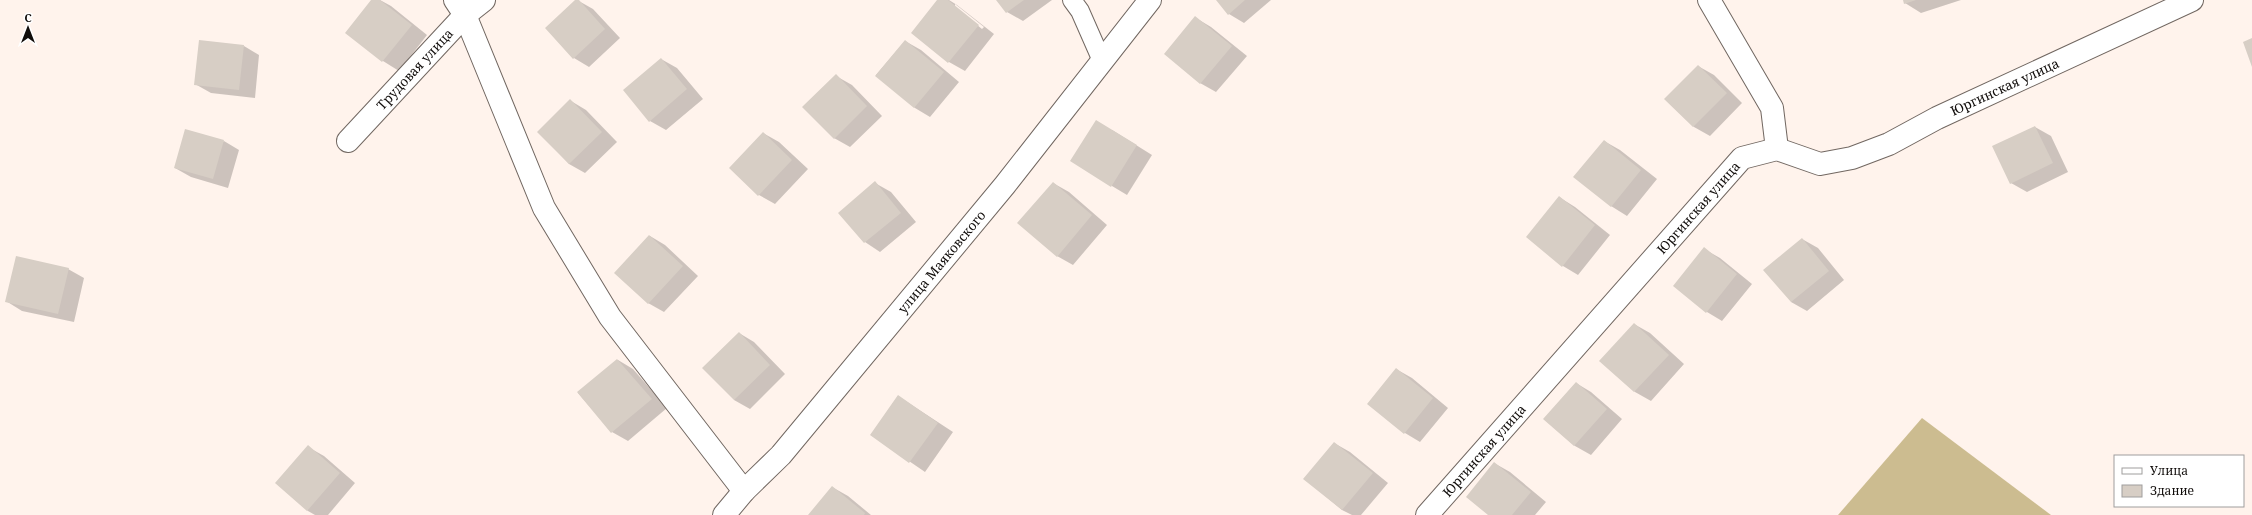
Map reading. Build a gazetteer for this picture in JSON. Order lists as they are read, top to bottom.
{
  "streets": {
    "street": ["Трудовая улица", "Юргинская улица", "улица Маяковского"]
  },
  "legend": ["Улица", "Здание"],
  "north": "top"
}
